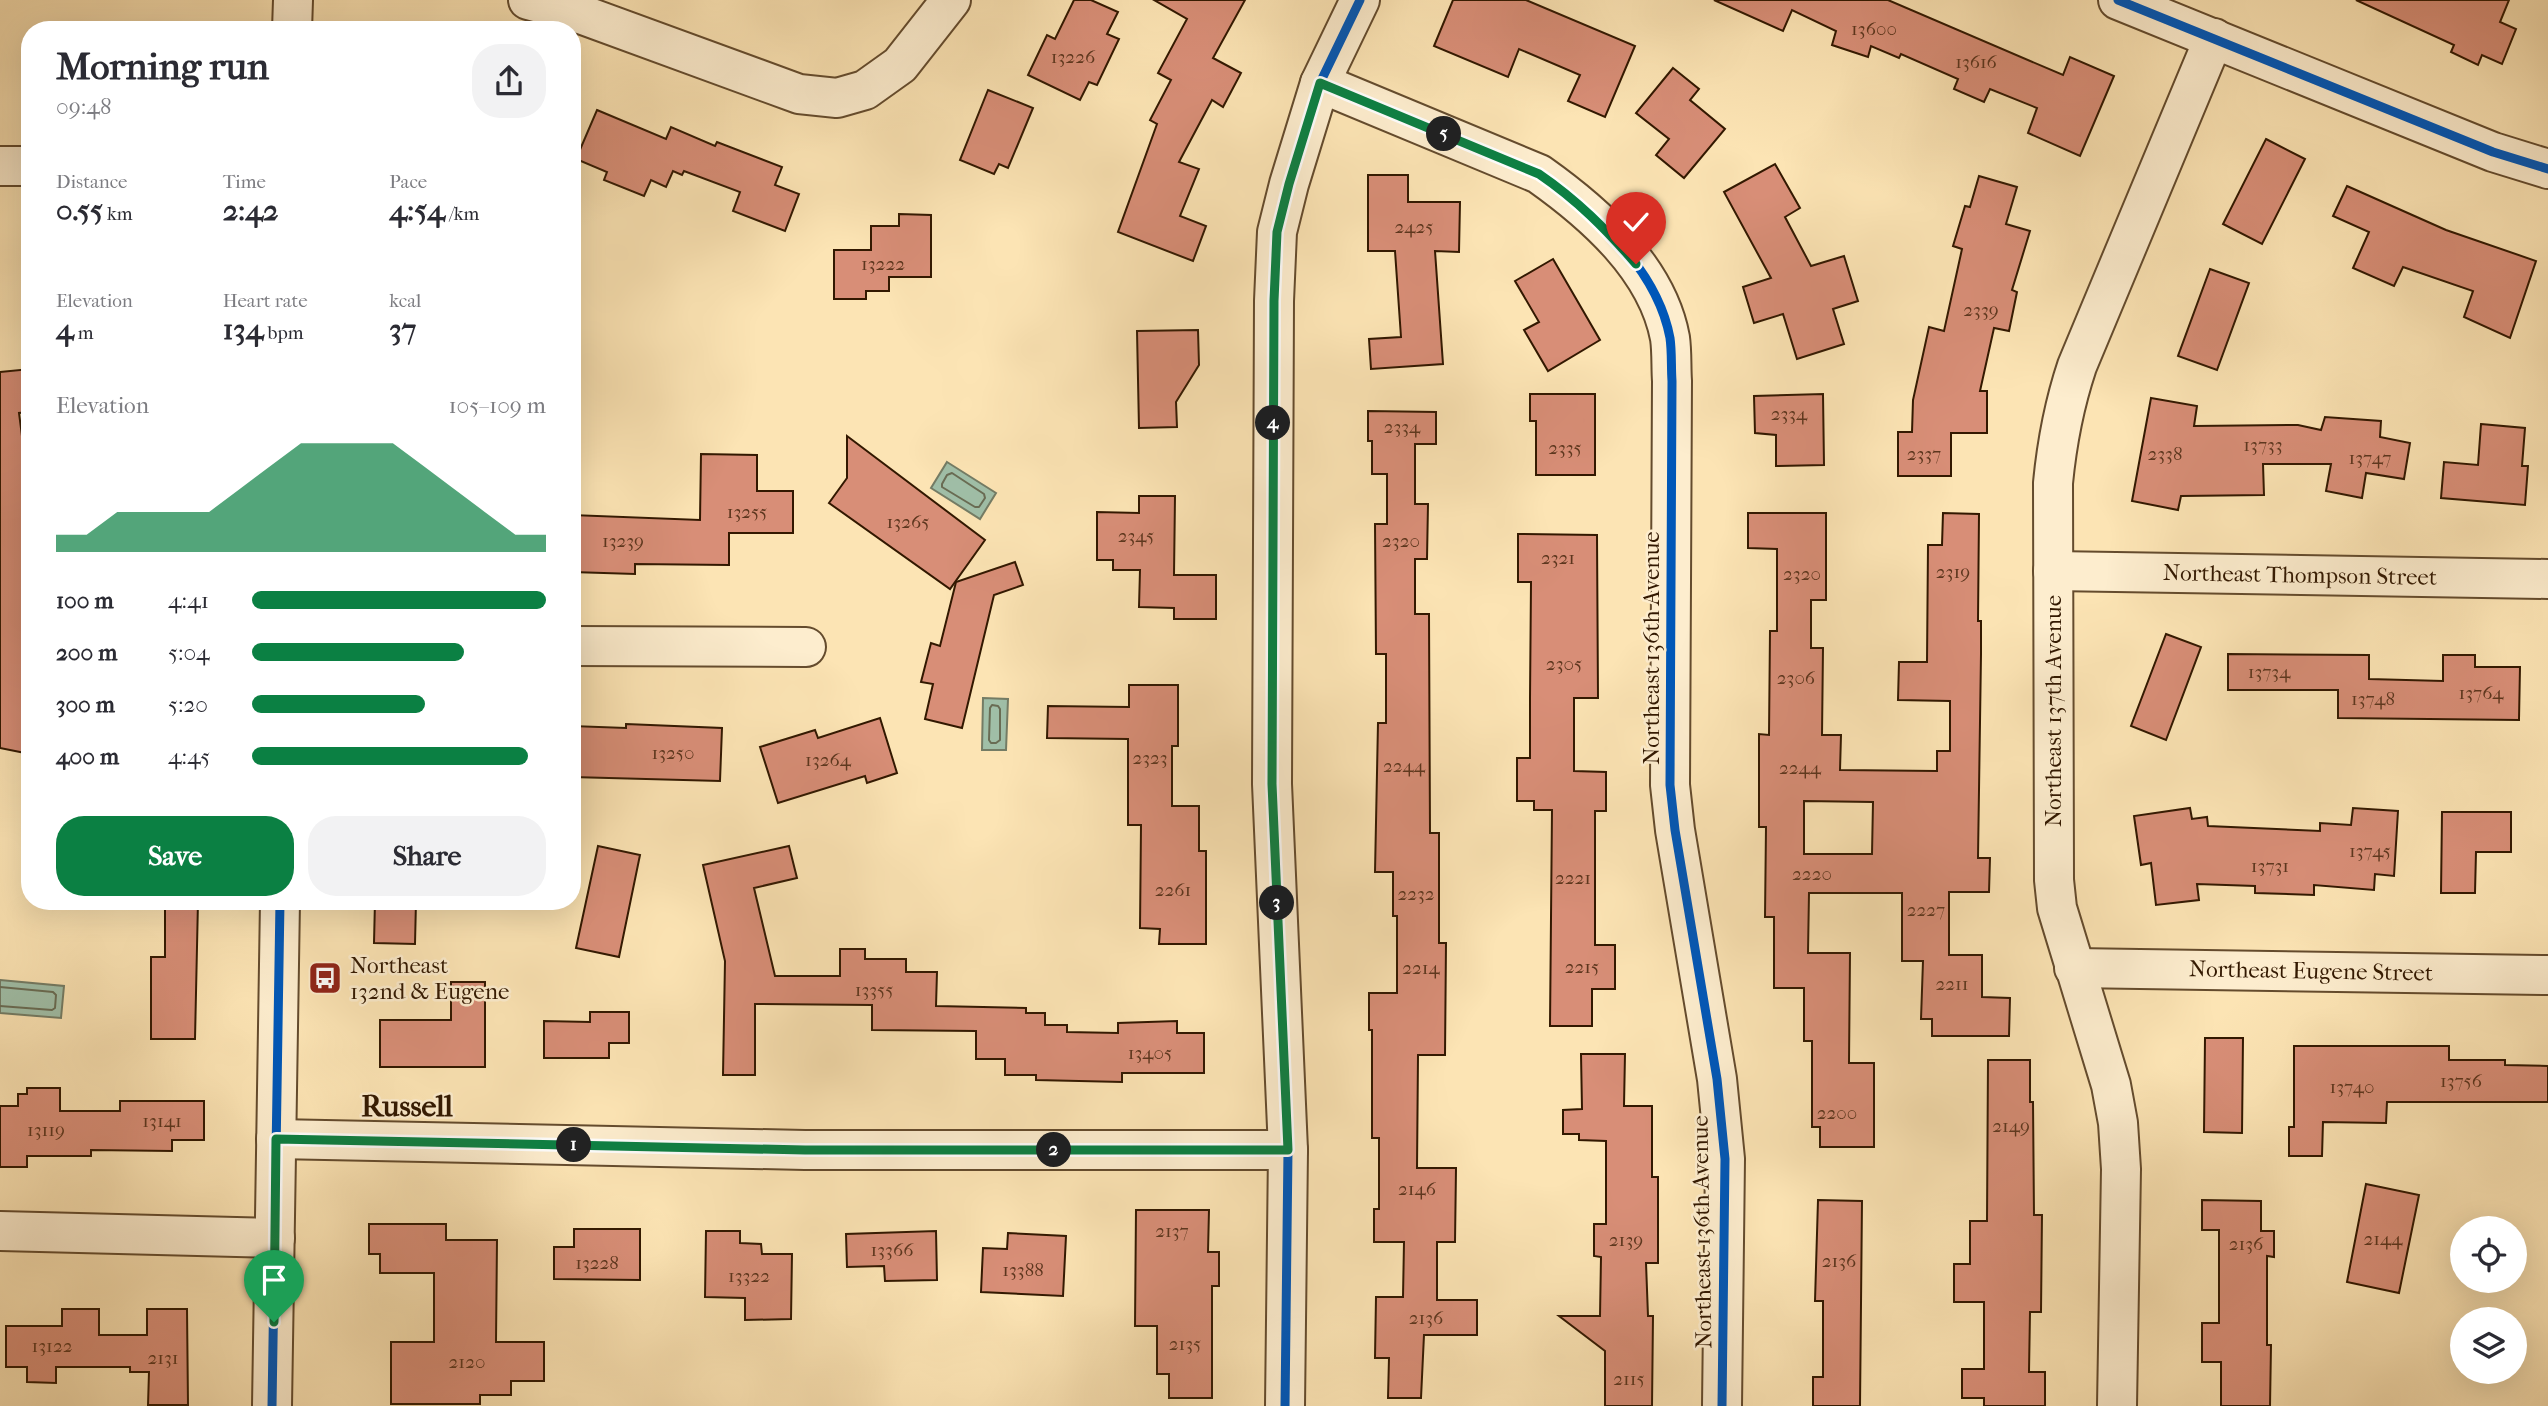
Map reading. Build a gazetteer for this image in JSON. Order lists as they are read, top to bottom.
{
  "streets": {
    "street": [
      "Northeast Thompson Street",
      "Northeast 136th Avenue",
      "Northeast 137th Avenue",
      "Northeast Eugene Street"
    ]
  },
  "crossings": [
    ["Northeast Thompson Street", "Northeast 137th Avenue"],
    ["Northeast 137th Avenue", "Northeast Eugene Street"]
  ],
  "districts": ["Russell"],
  "places": {
    "bus stop": ["Northeast 132nd & Eugene"]
  },
  "house_numbers": [
    "13600",
    "13226",
    "13616",
    "2425",
    "13222",
    "2339",
    "2334",
    "2334",
    "13733",
    "2335",
    "2337",
    "2338",
    "13747",
    "13255",
    "13265",
    "2345",
    "13239",
    "2320",
    "2321",
    "2319",
    "2320",
    "2305",
    "13734",
    "2306",
    "13764",
    "13748",
    "13250",
    "2323",
    "13264",
    "2244",
    "2244",
    "13745",
    "13731",
    "2220",
    "2221",
    "2261",
    "2232",
    "2227",
    "2215",
    "2214",
    "2211",
    "13355",
    "13405",
    "13756",
    "13740",
    "2200",
    "13141",
    "2149",
    "13119",
    "2146",
    "2137",
    "2144",
    "2139",
    "2136",
    "13366",
    "2136",
    "13228",
    "13388",
    "13322",
    "2136",
    "2135",
    "13122",
    "2131",
    "2120",
    "2115"
  ],
  "page": {
    "heading": ["Morning run", "09:48"],
    "pins": [
      "5",
      "4",
      "3",
      "1",
      "2"
    ],
    "stats": [
      ["Distance", "0.55 km"],
      ["Time", "2:42"],
      ["Pace", "4:54 /km"],
      ["Elevation", "4 m"],
      ["Heart rate", "134 bpm"],
      ["kcal", "37"]
    ],
    "chart": ["Elevation", "105–109 m"],
    "list": [
      {
        "name": "100 m",
        "note": "4:41"
      },
      {
        "name": "200 m",
        "note": "5:04"
      },
      {
        "name": "300 m",
        "note": "5:20"
      },
      {
        "name": "400 m",
        "note": "4:45"
      }
    ],
    "buttons": ["Save", "Share"]
  }
}
